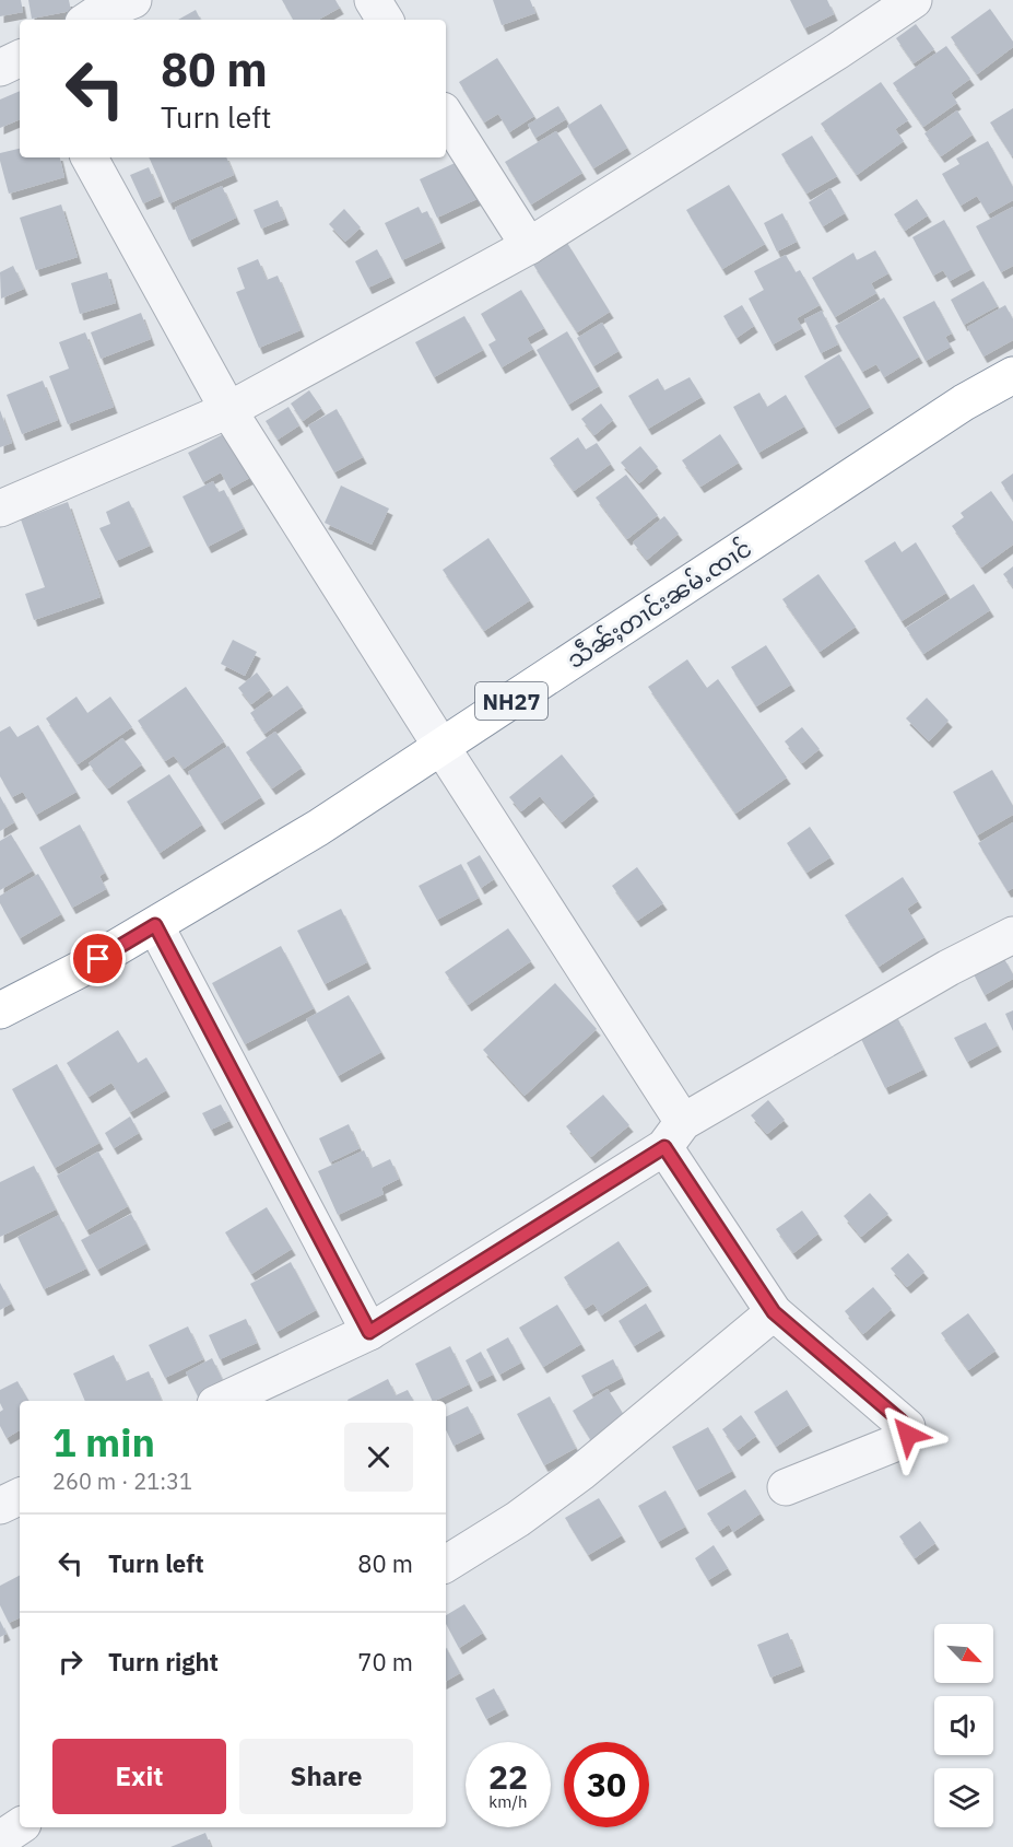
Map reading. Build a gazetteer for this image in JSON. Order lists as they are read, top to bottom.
{
  "streets": {
    "highway": ["သဵၼ်ႈတၢင်းၼမ်ႉၸၢင်", "NH27"]
  },
  "north": "bottom right",
  "page": {
    "turn": ["80 m", "Turn left"],
    "heading": ["1 min", "260 m · 21:31"],
    "list": [
      {
        "name": "Turn left",
        "value": "80 m"
      },
      {
        "name": "Turn right",
        "value": "70 m"
      }
    ],
    "buttons": ["Exit", "Share"],
    "speed": "22 km/h",
    "limit": "30"
  }
}
